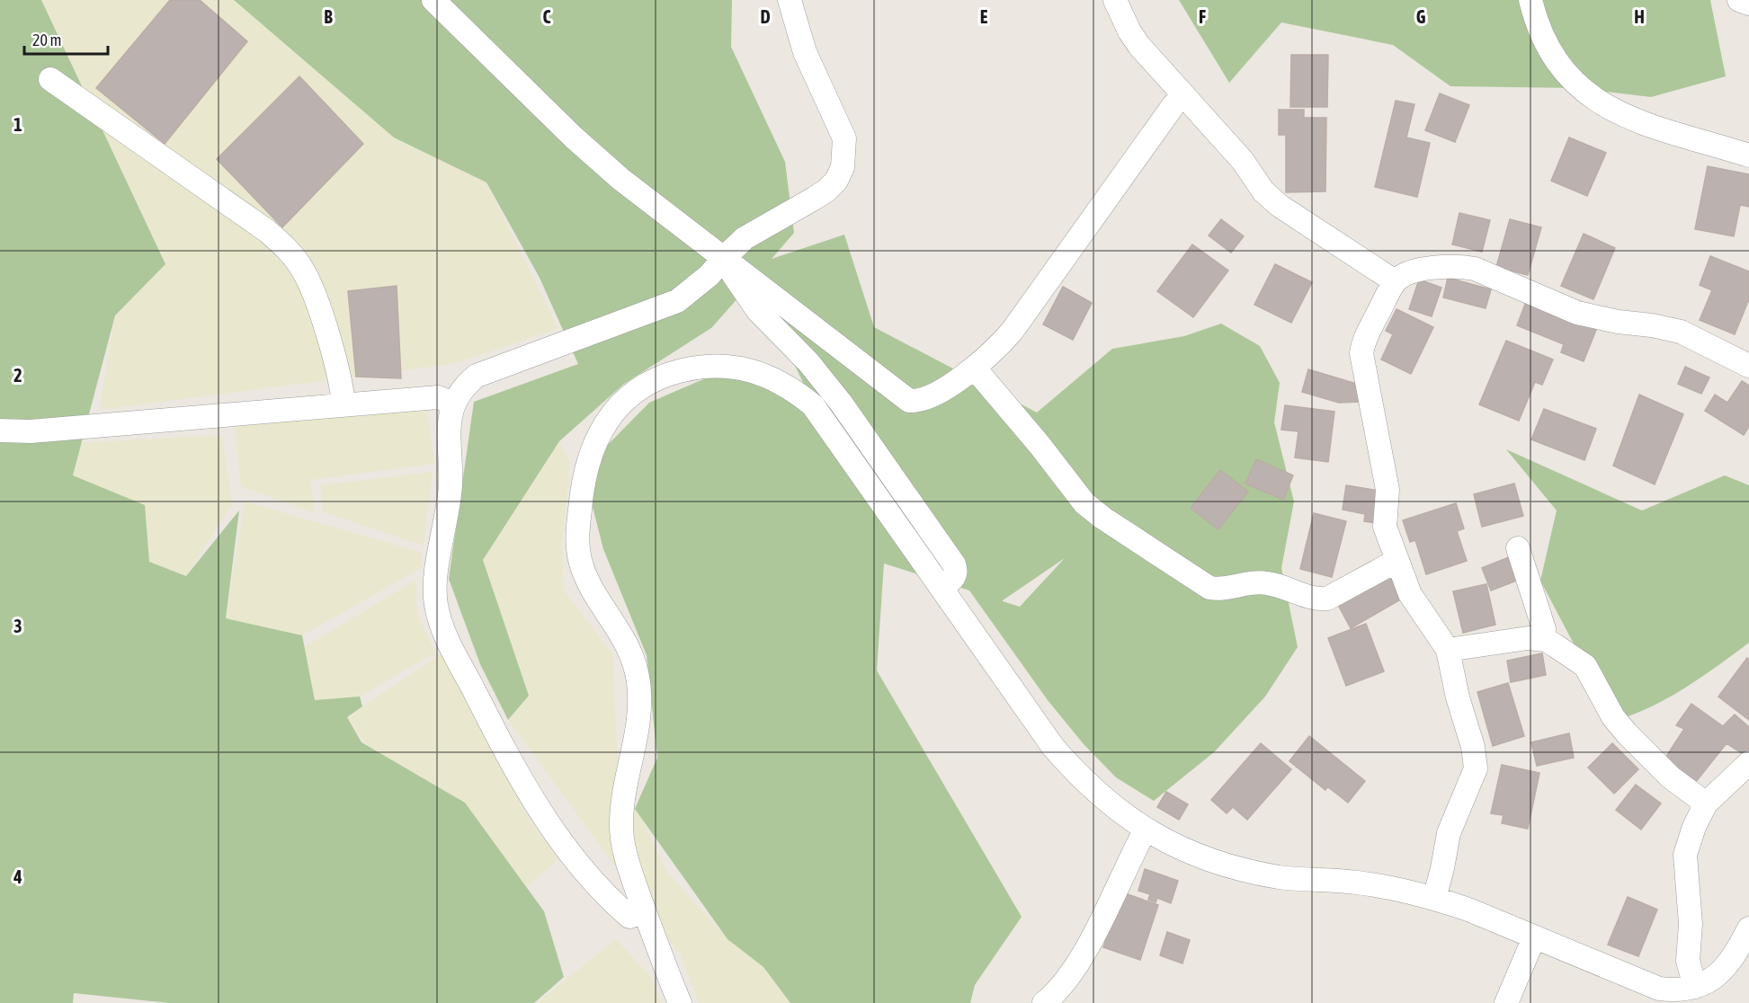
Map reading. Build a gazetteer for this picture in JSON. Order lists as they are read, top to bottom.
{
  "scale_bar": "20 m",
  "grid": {
    "columns": [
      "B",
      "C",
      "D",
      "E",
      "F",
      "G",
      "H"
    ],
    "rows": [
      "1",
      "2",
      "3",
      "4"
    ]
  }
}
